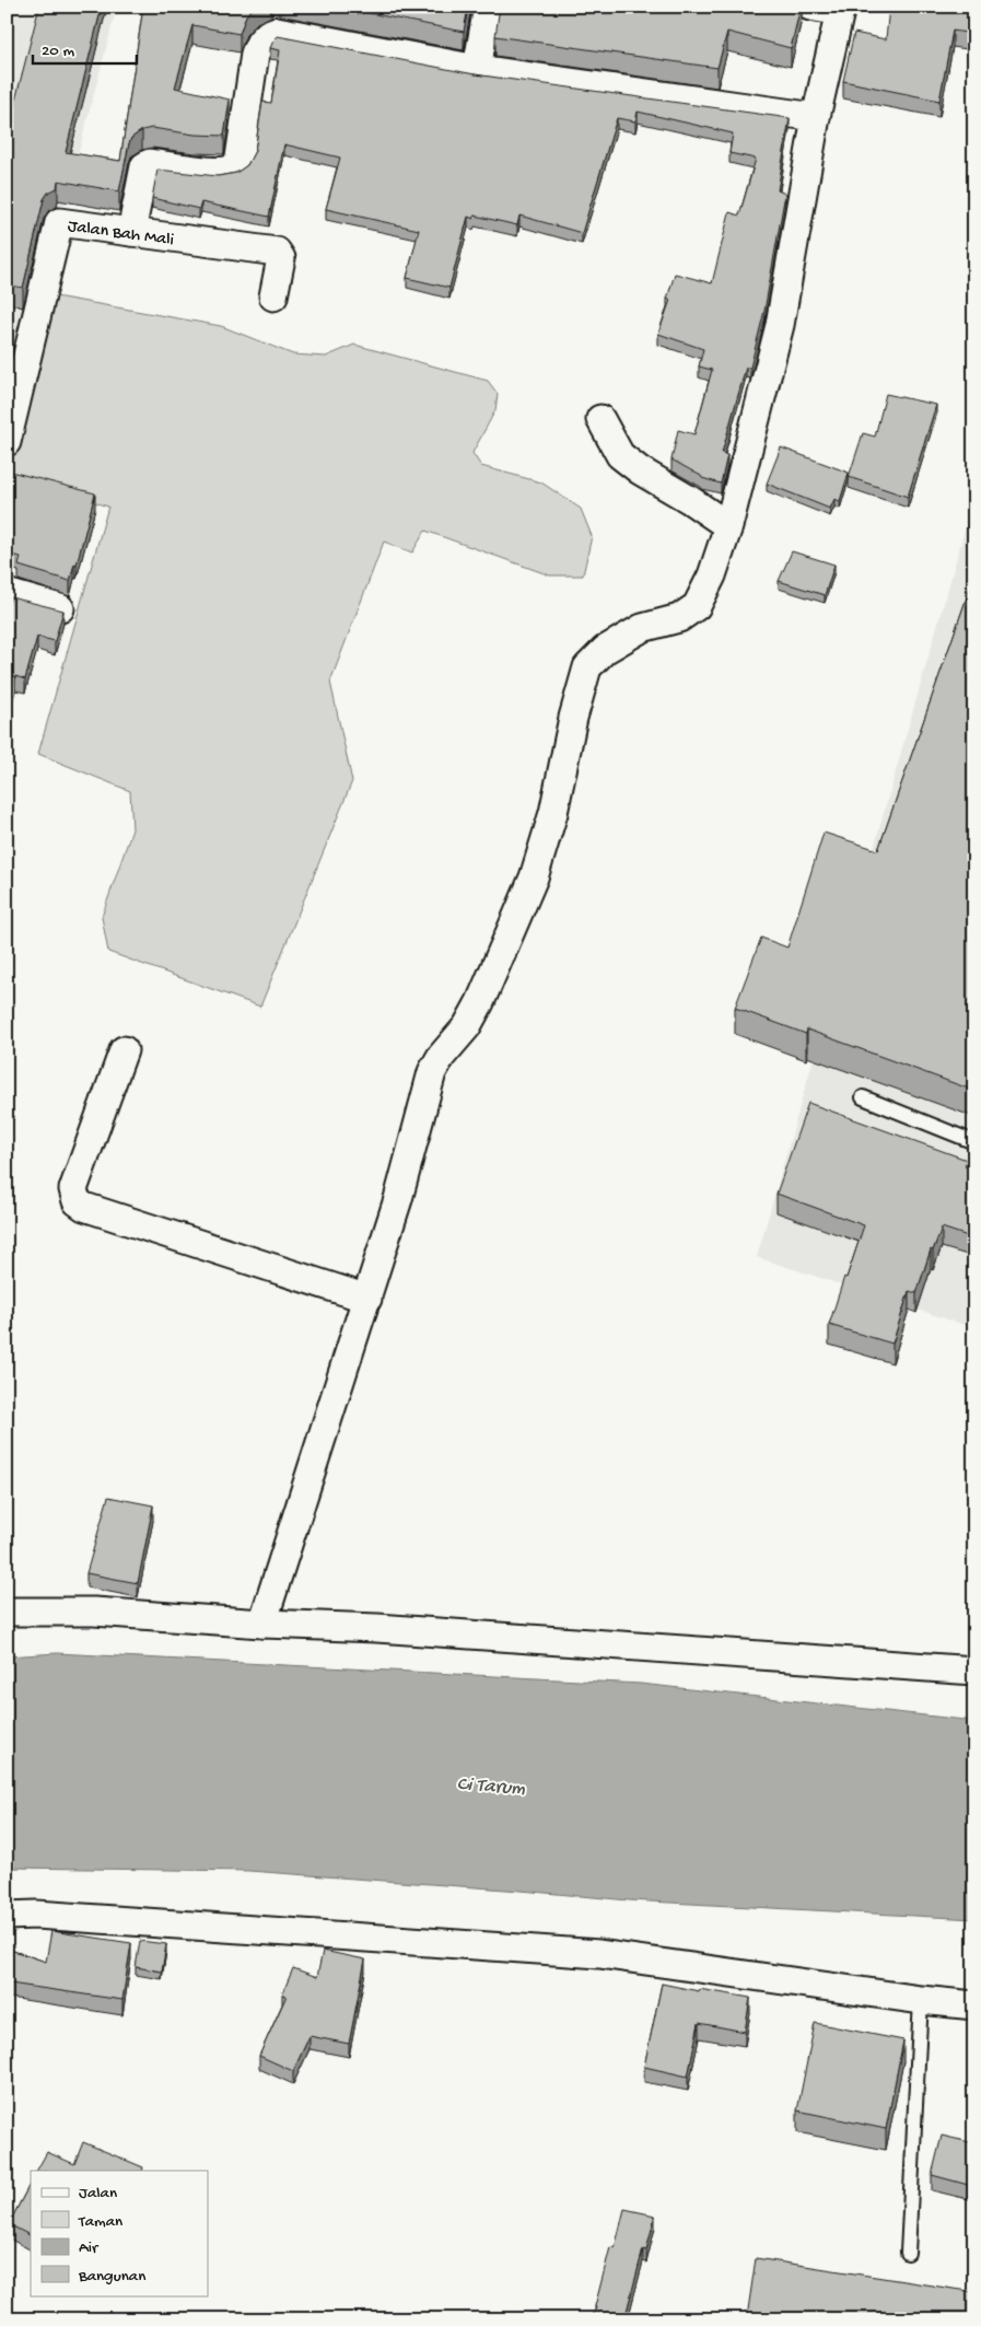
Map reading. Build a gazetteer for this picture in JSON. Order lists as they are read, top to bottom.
{
  "streets": {
    "street": ["Jalan Bah Mali"]
  },
  "water": ["Ci Tarum"],
  "legend": [
    "Jalan",
    "Taman",
    "Air",
    "Bangunan"
  ],
  "scale_bar": "20 m"
}
